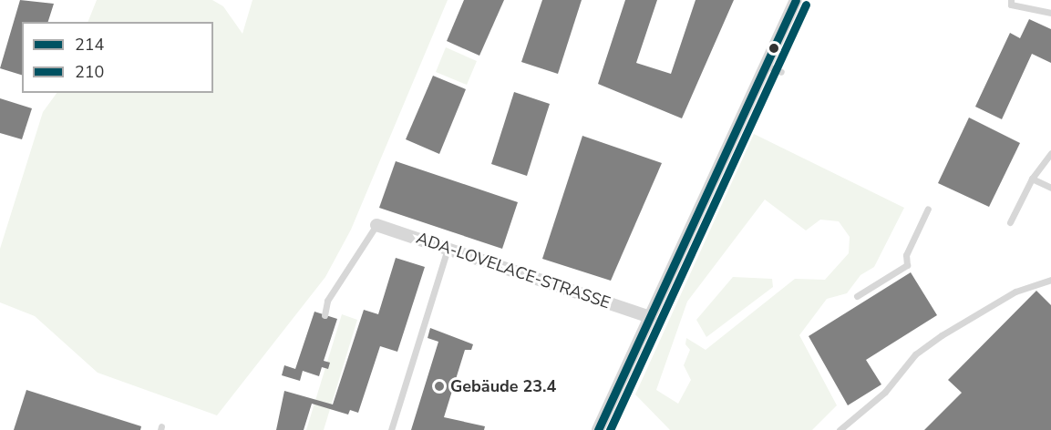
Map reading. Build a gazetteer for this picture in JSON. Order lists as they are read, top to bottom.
{
  "streets": {
    "street": ["ADA-LOVELACE-STRASSE"]
  },
  "places": ["Gebäude 23.4"],
  "lines": ["transit line 214", "transit line 210"],
  "legend": ["214", "210"]
}
